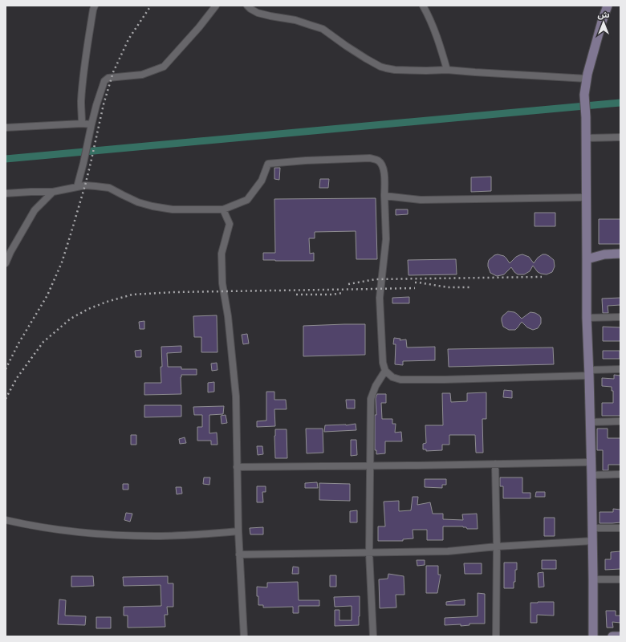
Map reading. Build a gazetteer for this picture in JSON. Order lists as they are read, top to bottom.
{
  "north": "top"
}
